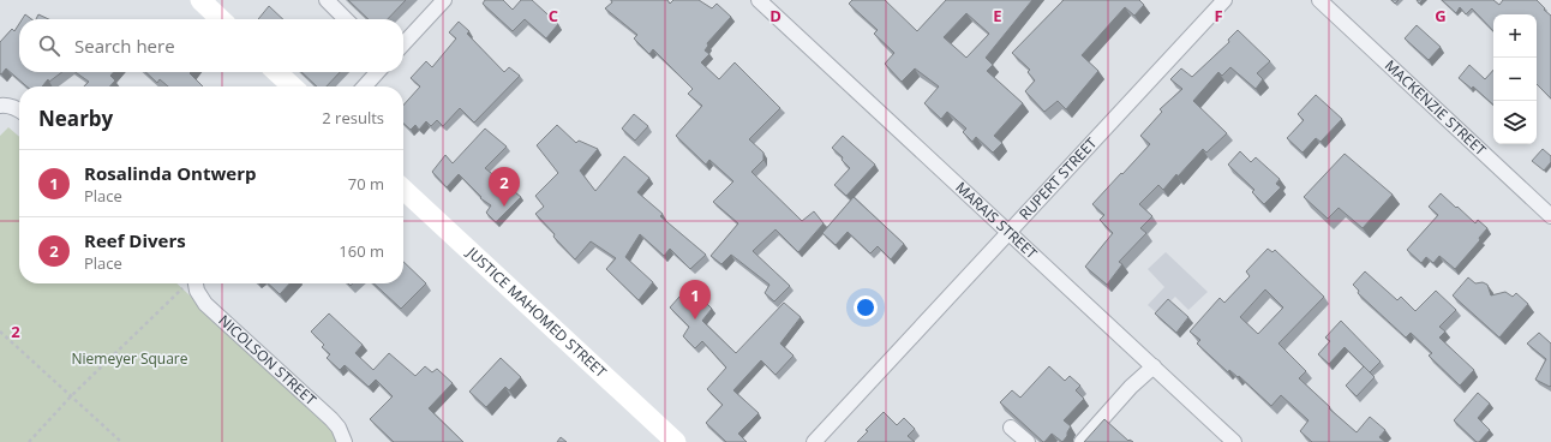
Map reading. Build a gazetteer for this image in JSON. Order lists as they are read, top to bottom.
{
  "streets": {
    "main road": ["JUSTICE MAHOMED STREET"],
    "street": [
      "MACKENZIE STREET",
      "RUPERT STREET",
      "MARAIS STREET",
      "NICOLSON STREET"
    ]
  },
  "crossings": [
    ["RUPERT STREET", "MARAIS STREET"]
  ],
  "parks": ["Niemeyer Square"],
  "page": {
    "map_buttons": ["+", "−"],
    "search": "Search here",
    "heading": ["Nearby", "2 results"],
    "list": [
      {
        "mark": "1",
        "name": "Rosalinda Ontwerp",
        "note": "Place",
        "value": "70 m"
      },
      {
        "mark": "2",
        "name": "Reef Divers",
        "note": "Place",
        "value": "160 m"
      }
    ],
    "pins": ["2", "1"]
  },
  "grid": {
    "columns": [
      "C",
      "D",
      "E",
      "F",
      "G"
    ],
    "rows": ["2"]
  }
}
